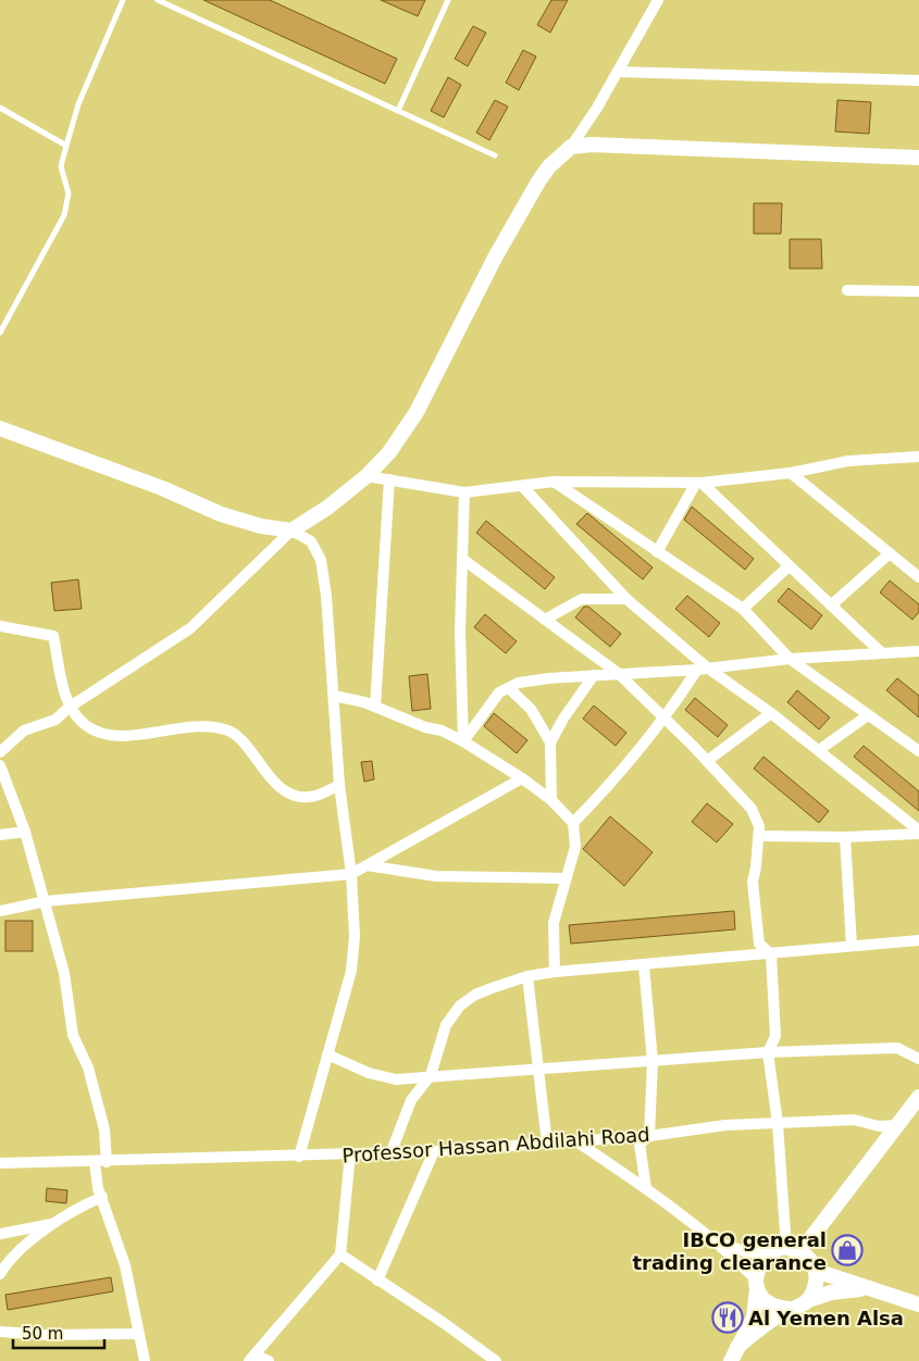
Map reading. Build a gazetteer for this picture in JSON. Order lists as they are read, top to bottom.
{
  "streets": {
    "street": ["Professor Hassan Abdilahi Road"]
  },
  "places": {
    "shop": ["IBCO general trading clearance"],
    "restaurant": ["Al Yemen Alsa"]
  },
  "scale_bar": "50 m"
}
